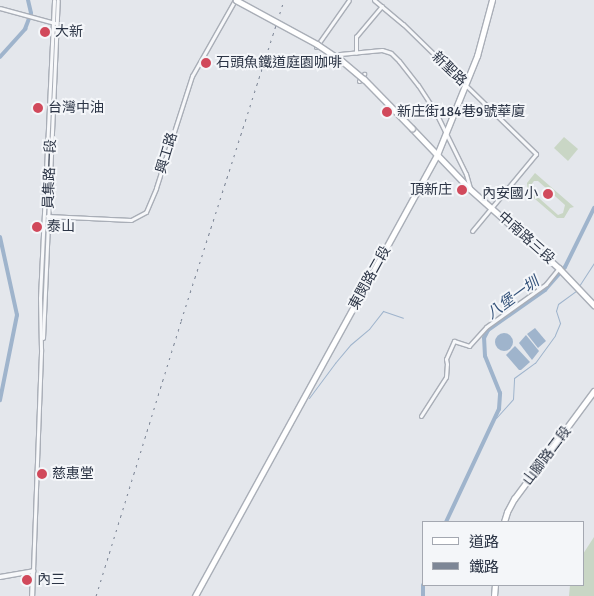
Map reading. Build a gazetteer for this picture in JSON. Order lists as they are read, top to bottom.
{
  "streets": {
    "main road": ["中南路三段", "東閔路二段", "山腳路二段"],
    "street": ["新聖路", "興工路", "員集路一段"]
  },
  "crossings": [
    ["新聖路", "中南路三段"],
    ["新聖路", "東閔路二段"],
    ["興工路", "員集路一段"],
    ["興工路", "中南路三段"],
    ["中南路三段", "東閔路二段"]
  ],
  "water": ["八堡一圳"],
  "places": [
    "大新",
    "石頭魚鐵道庭園咖啡",
    "台灣中油",
    "新庄街184巷9號華廈",
    "頂新庄",
    "內安國小",
    "泰山",
    "慈惠堂",
    "內三"
  ],
  "legend": ["道路", "鐵路"]
}
